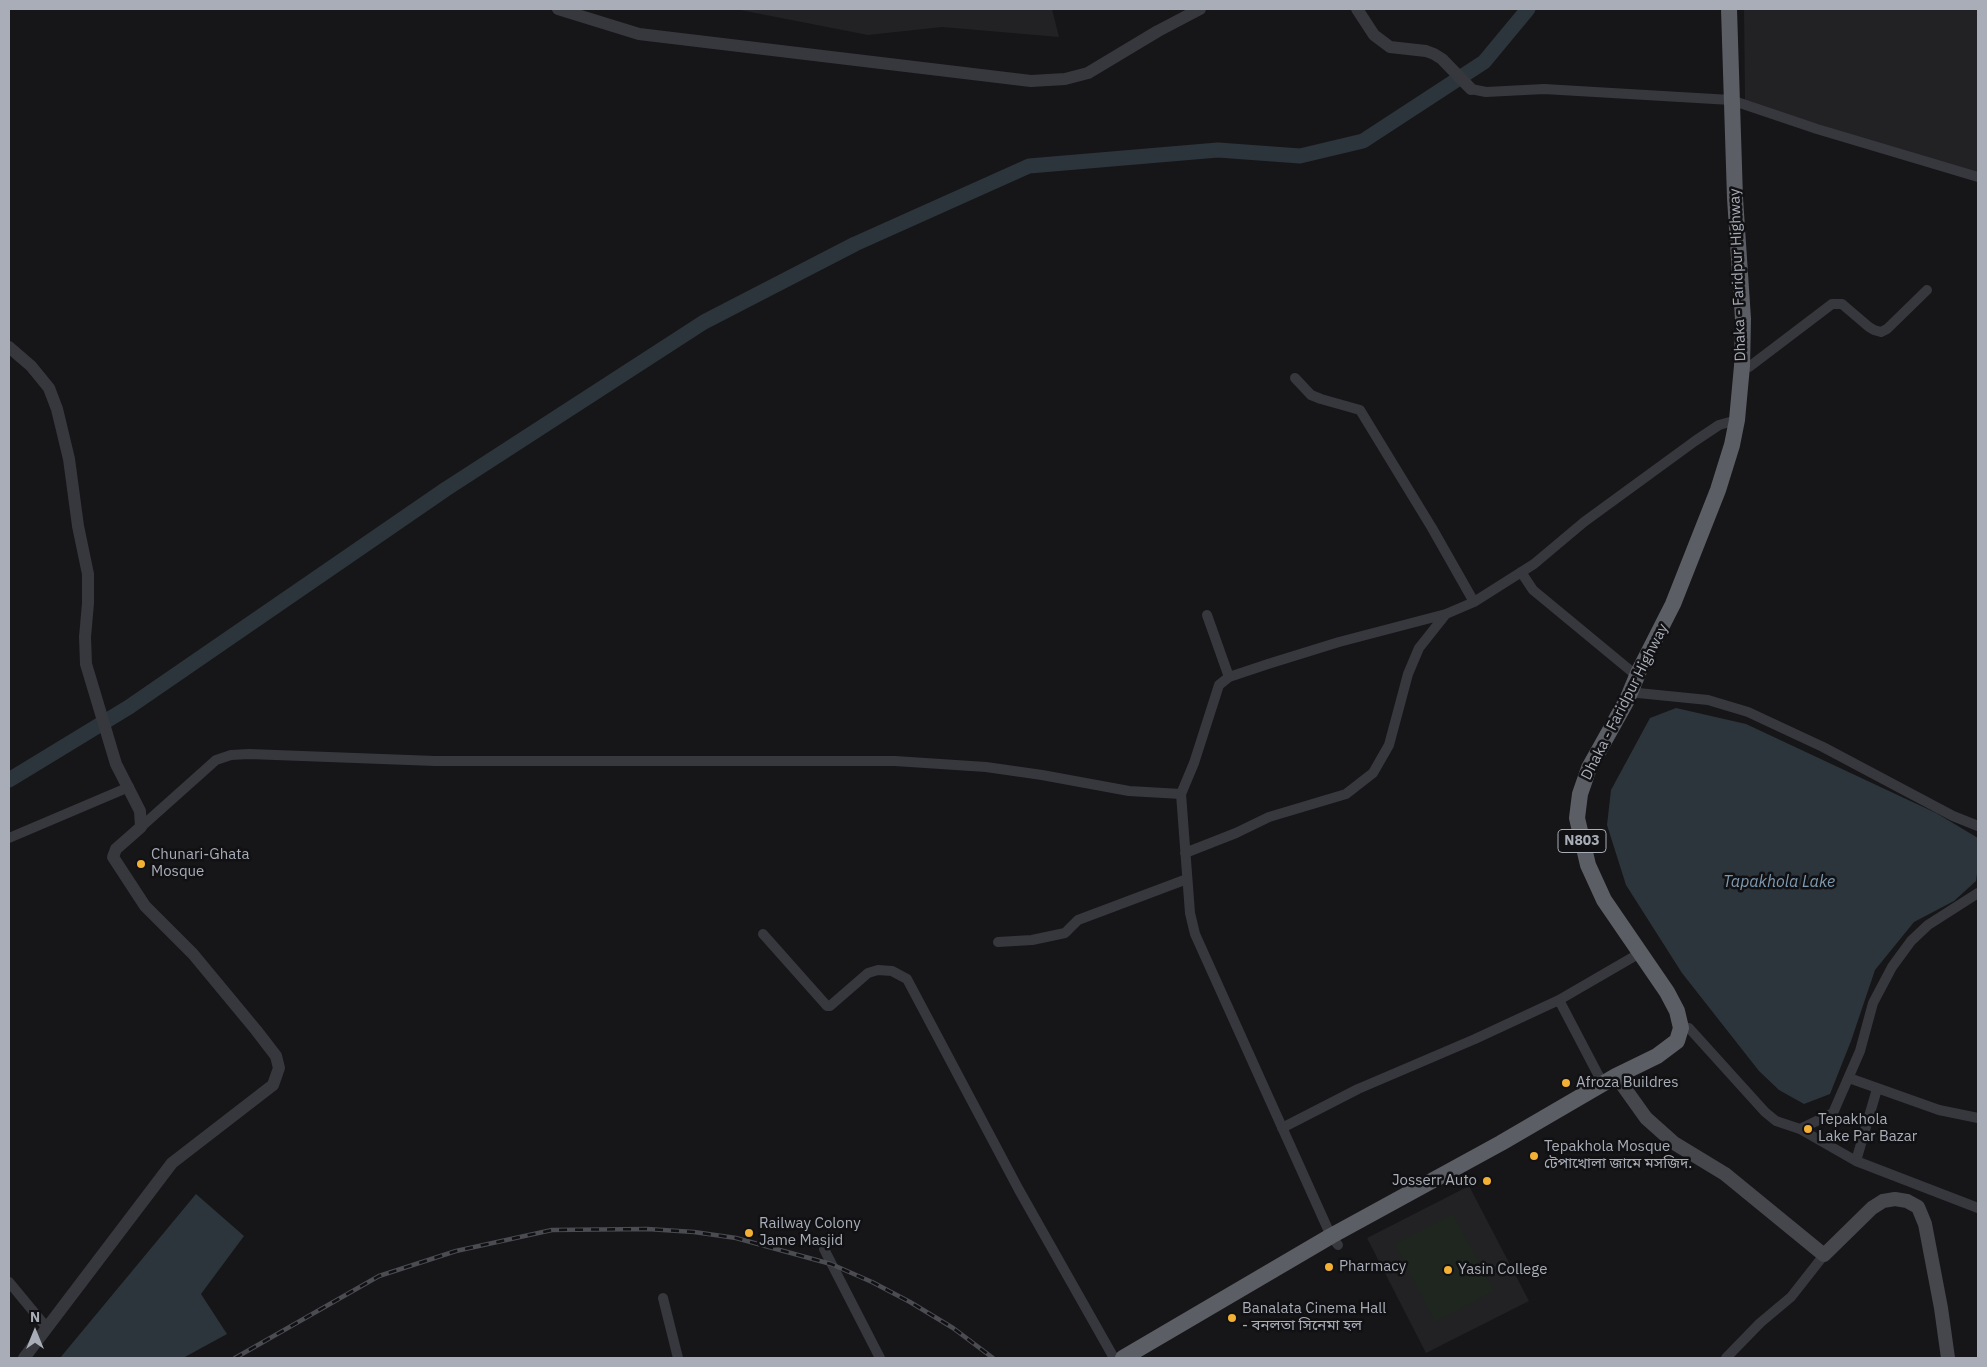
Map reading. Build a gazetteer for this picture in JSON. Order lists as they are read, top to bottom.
{
  "streets": {
    "highway": ["Dhaka - Faridpur Highway", "N803"]
  },
  "water": ["Tapakhola Lake"],
  "places": [
    "Chunari-Ghata Mosque",
    "Afroza Buildres",
    "Tepakhola Lake Par Bazar",
    "Tepakhola Mosque টেপাখোলা জামে মসজিদ.",
    "Josserr Auto",
    "Railway Colony Jame Masjid",
    "Pharmacy",
    "Yasin College",
    "Banalata Cinema Hall - বনলতা সিনেমা হল"
  ],
  "north": "top"
}
